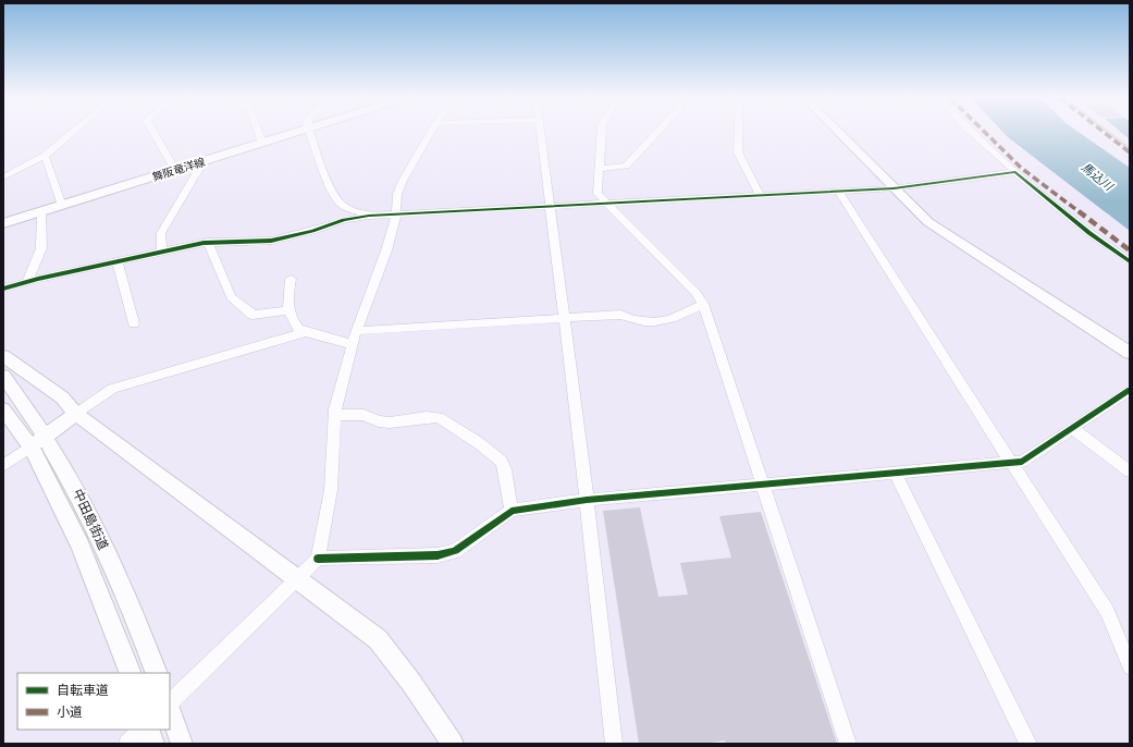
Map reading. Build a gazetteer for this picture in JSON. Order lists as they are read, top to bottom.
{
  "streets": {
    "main road": ["舞阪竜洋線"],
    "street": ["中田島街道"]
  },
  "water": ["馬込川"],
  "legend": ["自転車道", "小道"]
}
